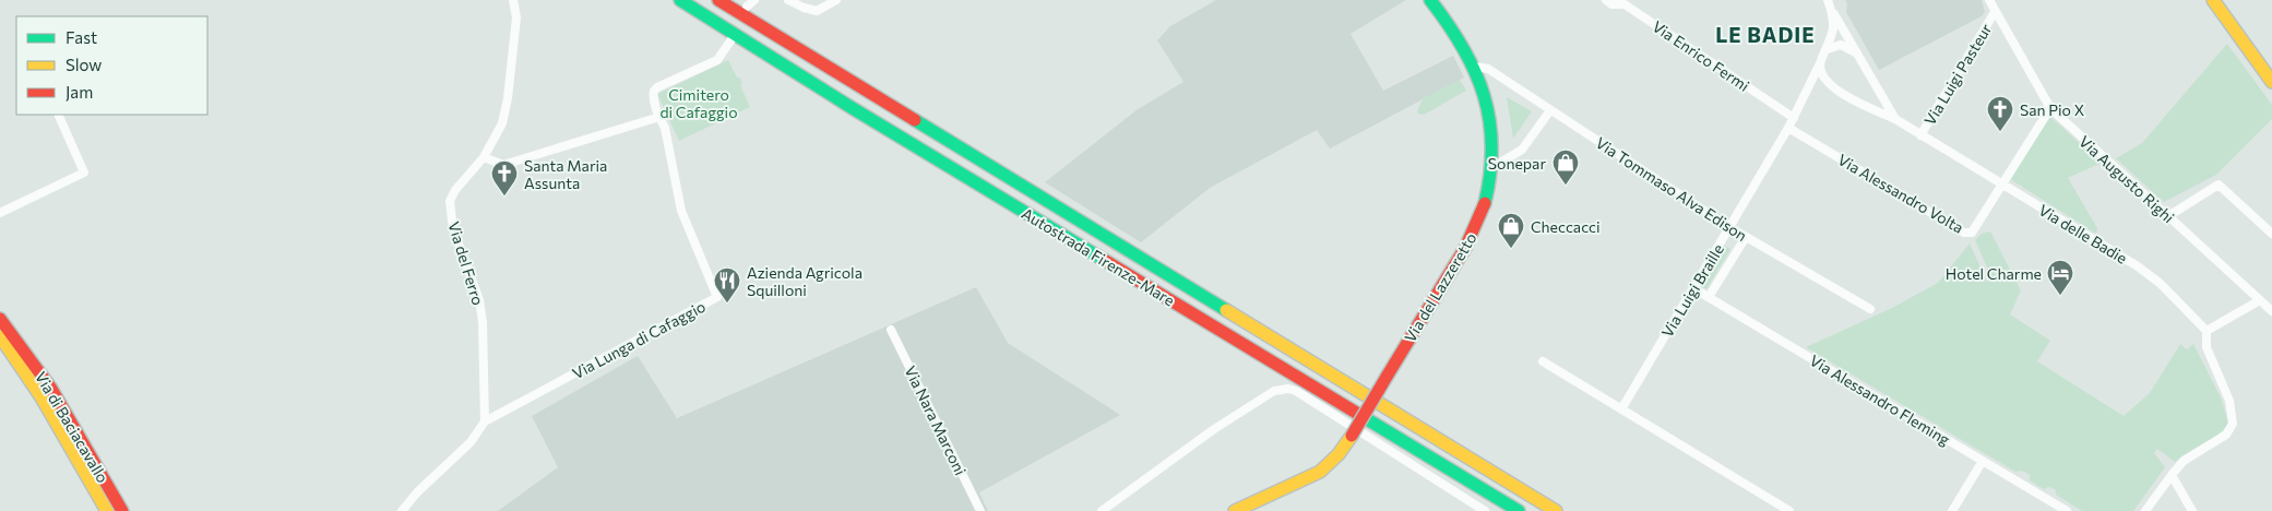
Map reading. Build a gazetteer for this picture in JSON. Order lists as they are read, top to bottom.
{
  "streets": {
    "main road": ["Autostrada Firenze-Mare", "Via del Lazzeretto", "Via di Baciacavallo"],
    "street": [
      "Via Enrico Fermi",
      "Via Luigi Pasteur",
      "Via Augusto Righi",
      "Via Tommaso Alva Edison",
      "Via Alessandro Volta",
      "Via delle Badie",
      "Via del Ferro",
      "Via Luigi Braille",
      "Via Lunga di Cafaggio",
      "Via Alessandro Fleming",
      "Via Nara Marconi"
    ]
  },
  "crossings": [
    ["Via Enrico Fermi", "Via Luigi Braille"],
    ["Via Luigi Pasteur", "Via Augusto Righi"],
    ["Via Luigi Pasteur", "Via delle Badie"],
    ["Via Augusto Righi", "Via Alessandro Volta"],
    ["Via Tommaso Alva Edison", "Via del Lazzeretto"],
    ["Via Tommaso Alva Edison", "Via Luigi Braille"],
    ["Via Alessandro Volta", "Via delle Badie"],
    ["Via Alessandro Volta", "Via Luigi Braille"],
    ["Via delle Badie", "Via Luigi Braille"],
    ["Via del Ferro", "Via Lunga di Cafaggio"],
    ["Via Luigi Braille", "Via Alessandro Fleming"]
  ],
  "districts": ["LE BADIE"],
  "parks": ["Cimitero di Cafaggio"],
  "places": {
    "church": ["San Pio X", "Santa Maria Assunta"],
    "shop": ["Sonepar", "Checcacci"],
    "hotel": ["Hotel Charme"],
    "restaurant": ["Azienda Agricola Squilloni"]
  },
  "legend": ["Fast", "Slow", "Jam"]
}
